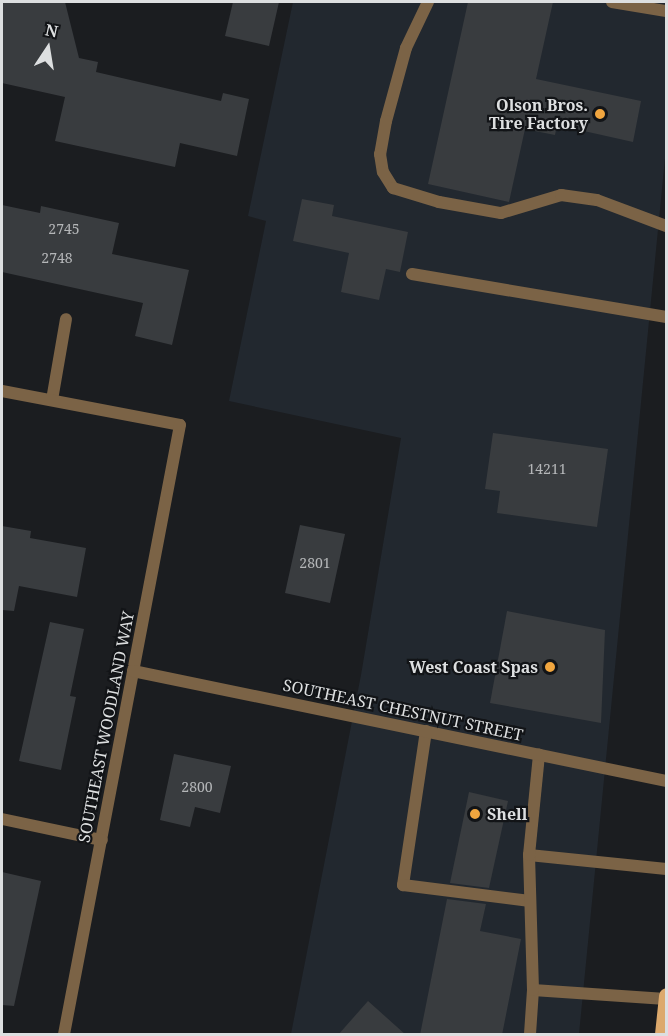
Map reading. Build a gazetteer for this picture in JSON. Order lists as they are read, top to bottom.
{
  "streets": {
    "street": ["SOUTHEAST CHESTNUT STREET", "SOUTHEAST WOODLAND WAY"]
  },
  "crossings": [
    ["SOUTHEAST CHESTNUT STREET", "SOUTHEAST WOODLAND WAY"]
  ],
  "places": ["Olson Bros. Tire Factory", "West Coast Spas", "Shell"],
  "house_numbers": [
    "2745",
    "2748",
    "14211",
    "2801",
    "2800"
  ],
  "north": "top"
}
